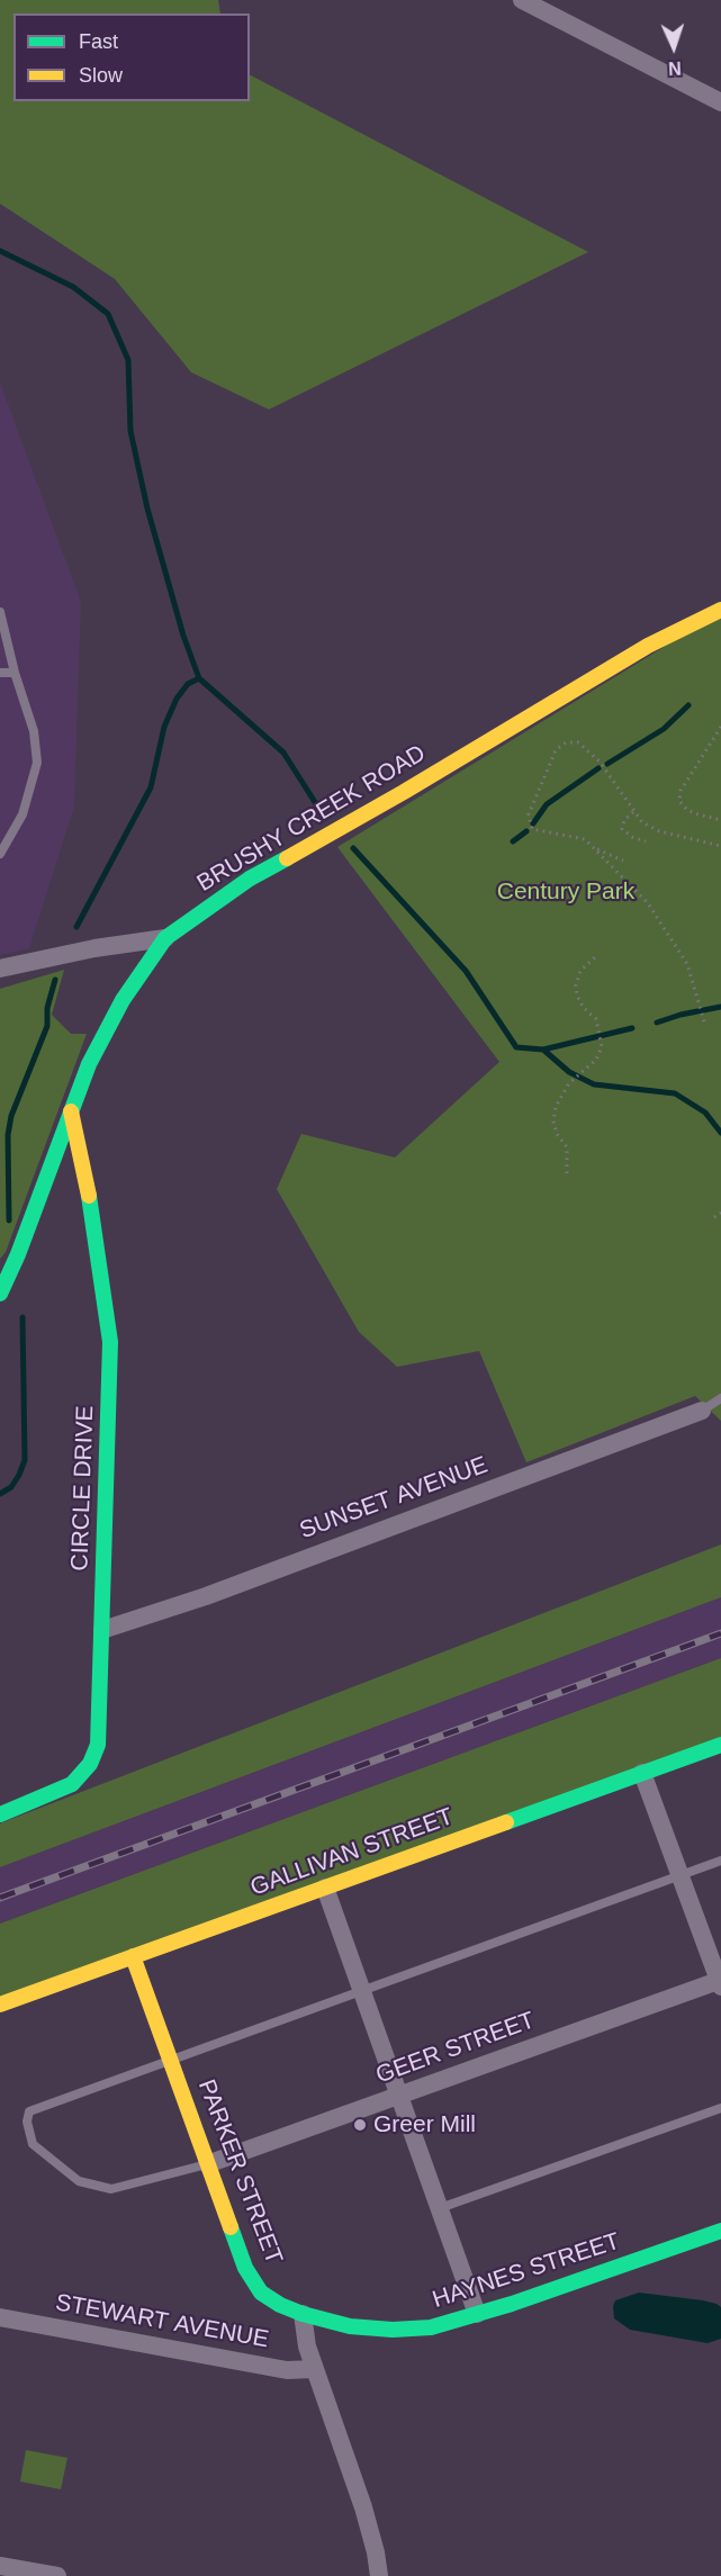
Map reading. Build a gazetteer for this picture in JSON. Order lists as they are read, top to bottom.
{
  "streets": {
    "street": [
      "BRUSHY CREEK ROAD",
      "CIRCLE DRIVE",
      "SUNSET AVENUE",
      "GALLIVAN STREET",
      "GEER STREET",
      "PARKER STREET",
      "HAYNES STREET",
      "STEWART AVENUE"
    ]
  },
  "crossings": [
    ["BRUSHY CREEK ROAD", "CIRCLE DRIVE"],
    ["CIRCLE DRIVE", "SUNSET AVENUE"],
    ["GALLIVAN STREET", "PARKER STREET"],
    ["GEER STREET", "PARKER STREET"],
    ["PARKER STREET", "HAYNES STREET"]
  ],
  "parks": ["Century Park"],
  "places": ["Greer Mill"],
  "legend": ["Fast", "Slow"],
  "north": "bottom"
}
